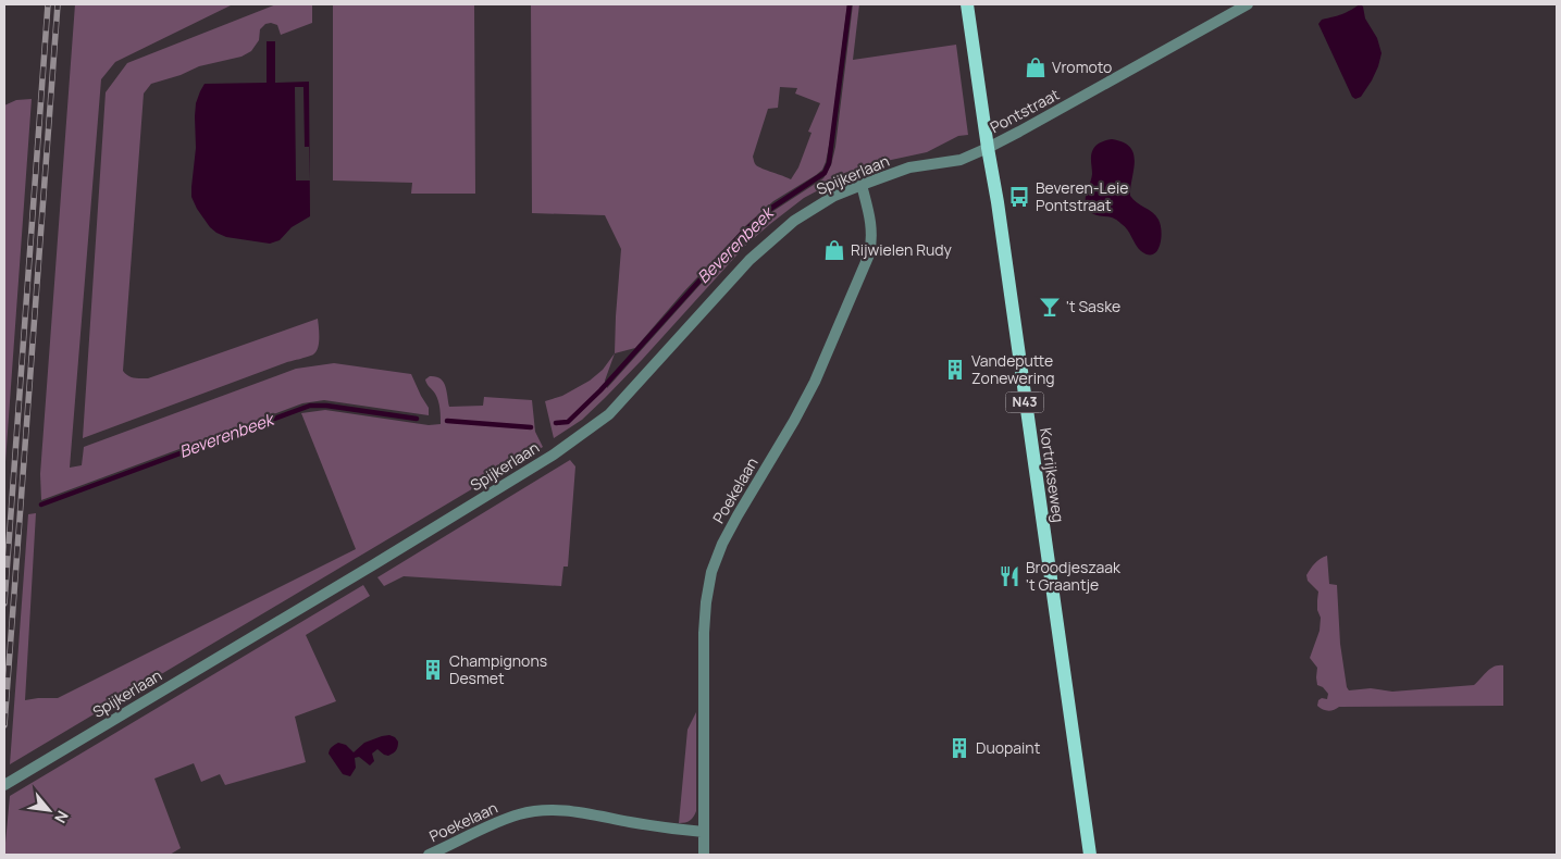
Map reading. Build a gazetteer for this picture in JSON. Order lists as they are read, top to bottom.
{
  "streets": {
    "main road": ["N43", "Kortrijkseweg"],
    "street": ["Pontstraat", "Spijkerlaan", "Poekelaan"]
  },
  "crossings": [
    ["Pontstraat", "Spijkerlaan"],
    ["Pontstraat", "Kortrijkseweg"],
    ["Spijkerlaan", "Kortrijkseweg"],
    ["Spijkerlaan", "Poekelaan"]
  ],
  "water": ["Beverenbeek"],
  "places": {
    "shop": ["Vromoto", "Rijwielen Rudy"],
    "bus stop": ["Beveren-Leie Pontstraat"],
    "bar": ["'t Saske"],
    "building": ["Vandeputte Zonewering", "Champignons Desmet", "Duopaint"],
    "restaurant": ["Broodjeszaak 't Graantje"]
  },
  "north": "bottom right"
}
